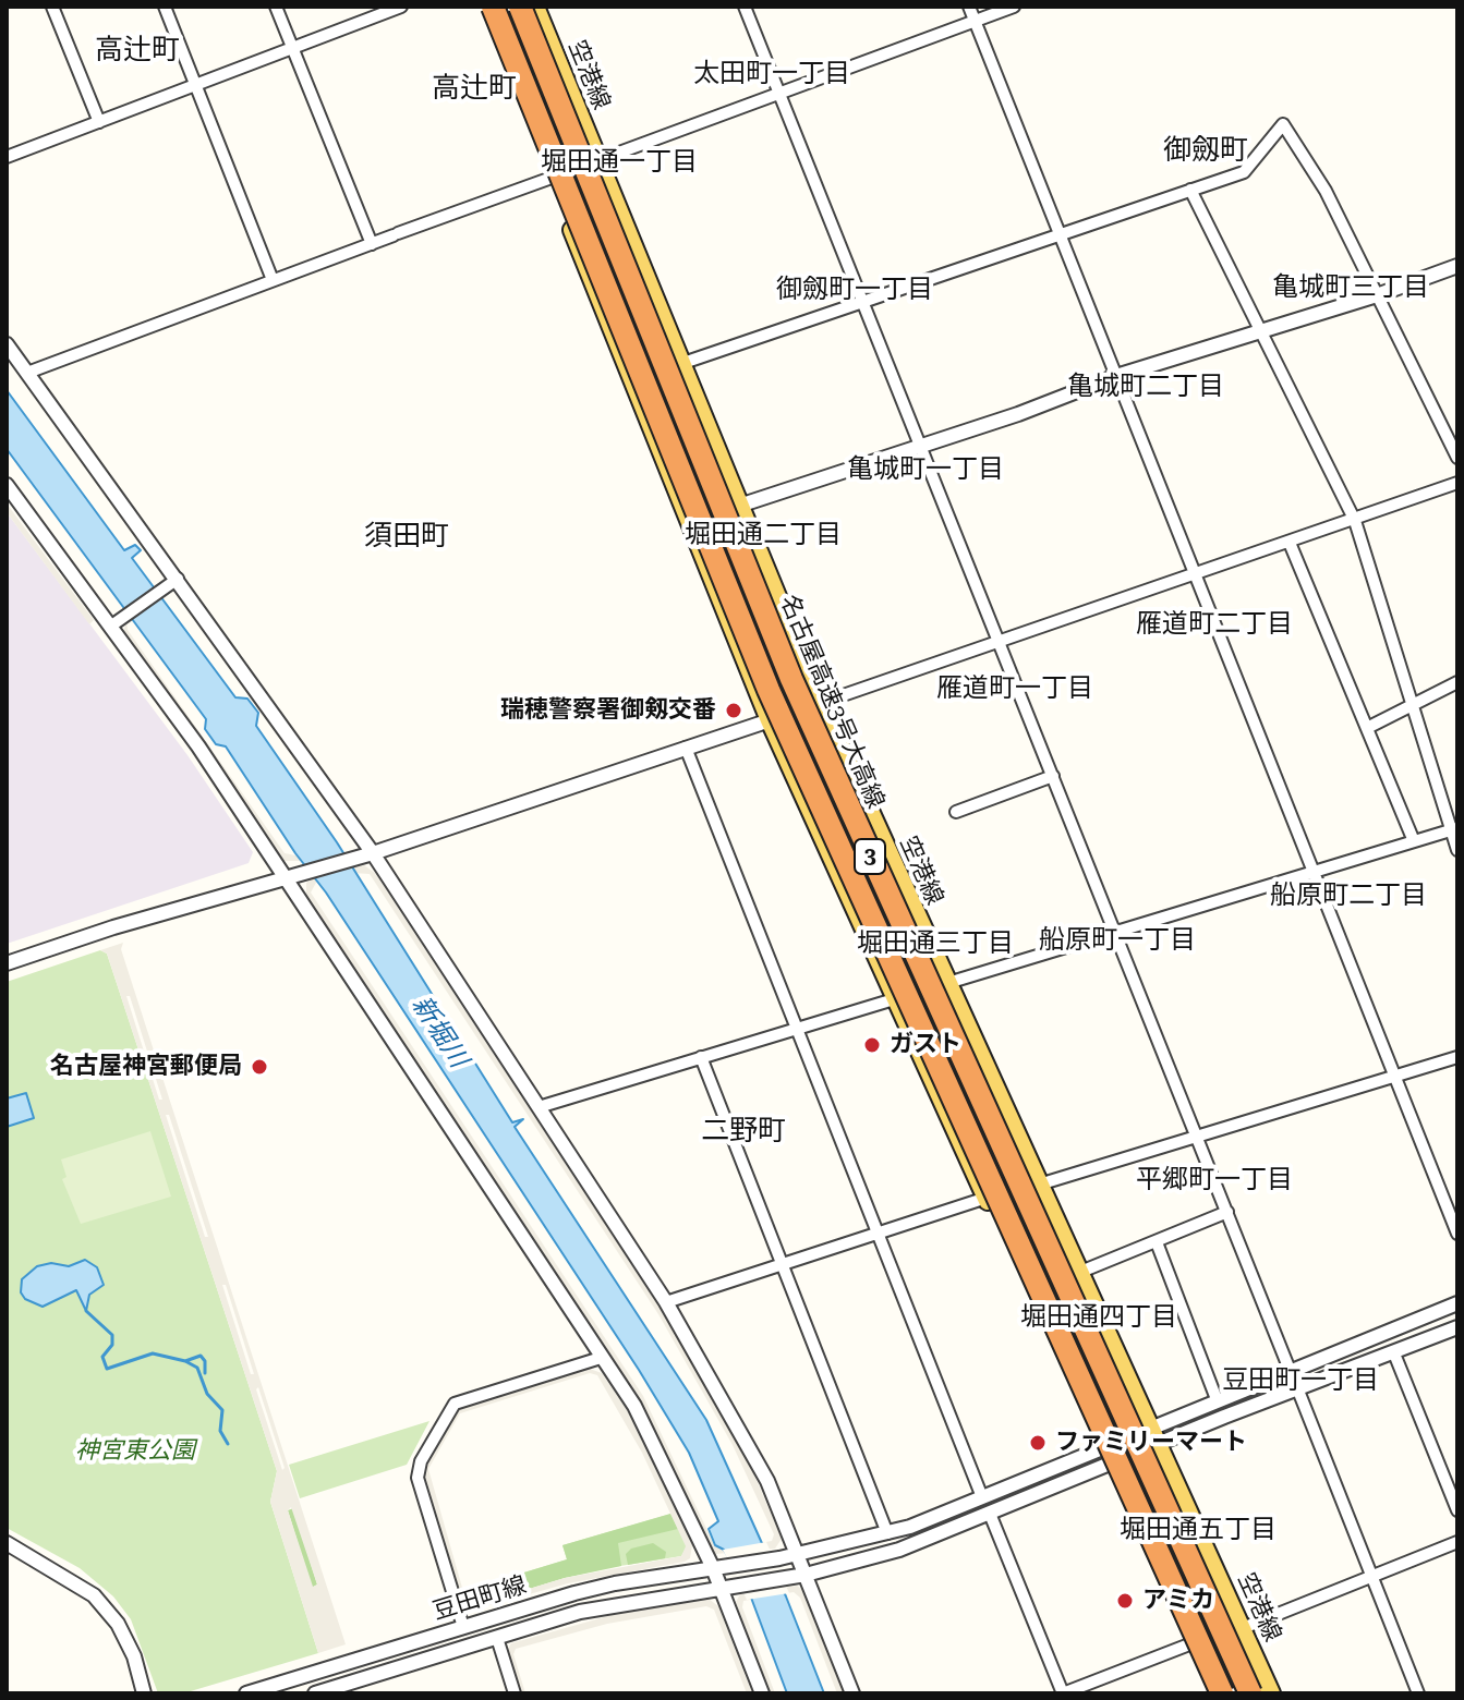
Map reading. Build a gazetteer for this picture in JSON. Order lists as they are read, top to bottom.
{
  "streets": {
    "highway": ["名古屋高速3号大高線", "3"],
    "main road": ["空港線"],
    "street": ["豆田町線"]
  },
  "districts": [
    "高辻町",
    "太田町一丁目",
    "高辻町",
    "御劔町",
    "堀田通一丁目",
    "亀城町三丁目",
    "御劔町一丁目",
    "亀城町二丁目",
    "亀城町一丁目",
    "堀田通二丁目",
    "須田町",
    "雁道町二丁目",
    "雁道町一丁目",
    "船原町二丁目",
    "船原町一丁目",
    "堀田通三丁目",
    "二野町",
    "平郷町一丁目",
    "堀田通四丁目",
    "豆田町一丁目",
    "堀田通五丁目"
  ],
  "water": ["新堀川"],
  "parks": ["神宮東公園"],
  "places": [
    "瑞穂警察署御剱交番",
    "ガスト",
    "名古屋神宮郵便局",
    "ファミリーマート",
    "アミカ"
  ]
}
